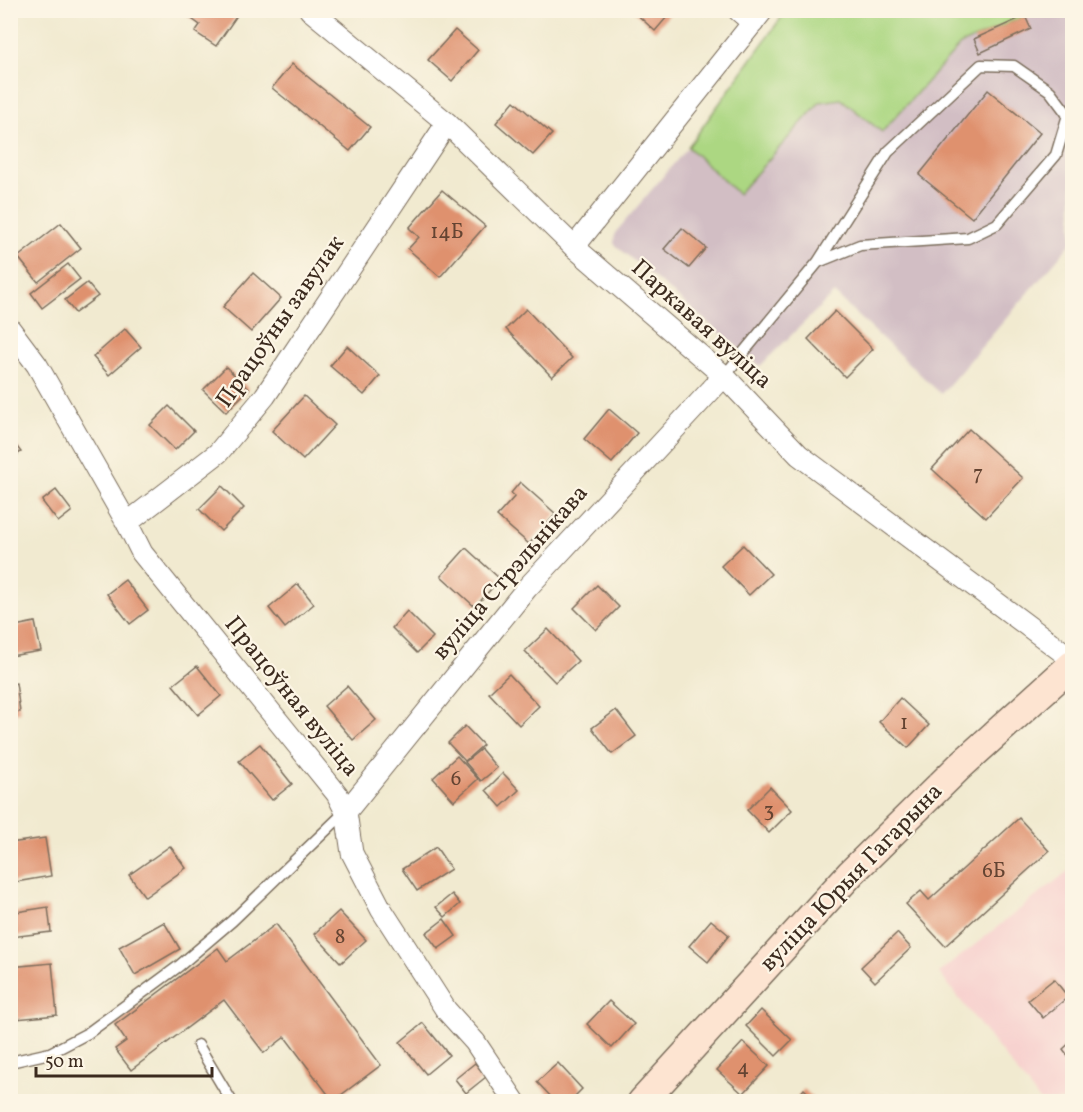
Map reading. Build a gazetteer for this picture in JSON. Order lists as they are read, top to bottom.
{
  "streets": {
    "street": [
      "Працоўны завулак",
      "Паркавая вуліца",
      "вуліца Стрэльнікава",
      "Працоўная вуліца",
      "вуліца Юрыя Гагарына"
    ]
  },
  "crossings": [
    ["Працоўны завулак", "Паркавая вуліца"],
    ["Працоўны завулак", "Працоўная вуліца"],
    ["Паркавая вуліца", "вуліца Стрэльнікава"],
    ["вуліца Стрэльнікава", "Працоўная вуліца"]
  ],
  "house_numbers": [
    "14Б",
    "7",
    "1",
    "6",
    "3",
    "6Б",
    "8",
    "4"
  ],
  "scale_bar": "50 m"
}
